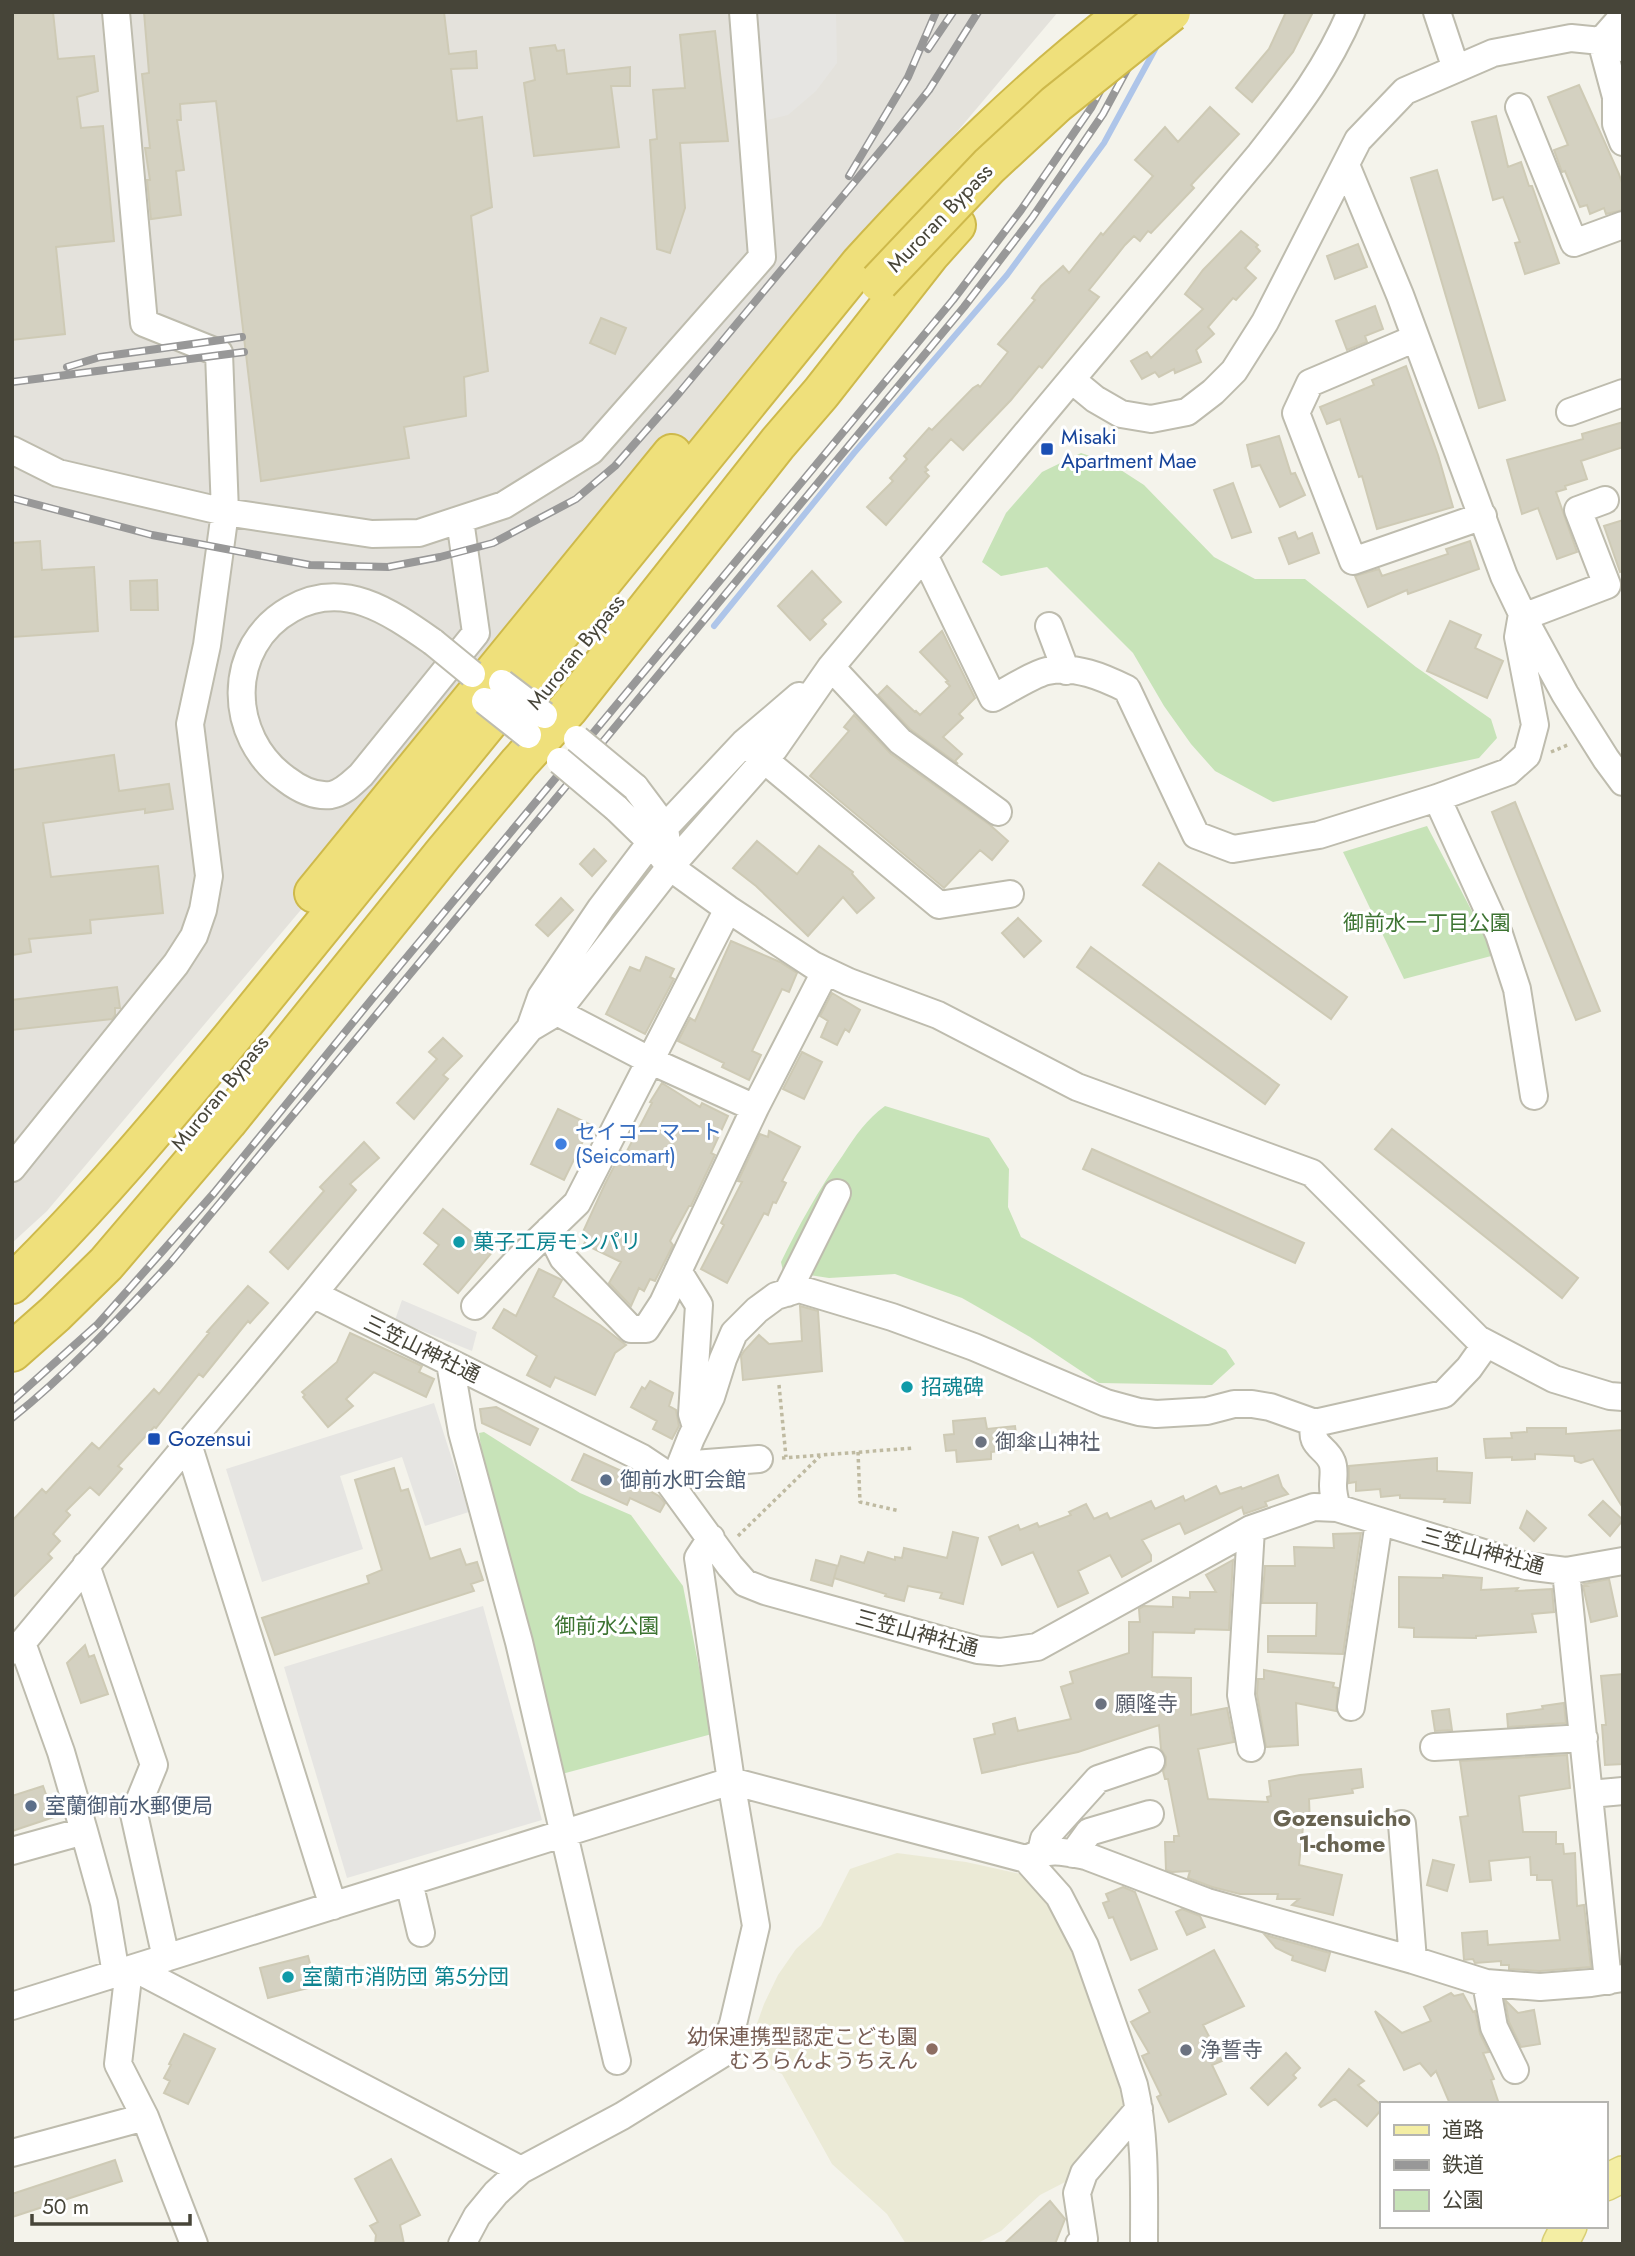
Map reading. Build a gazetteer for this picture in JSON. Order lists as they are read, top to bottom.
{
  "streets": {
    "highway": ["Muroran Bypass"],
    "street": ["三笠山神社通"]
  },
  "districts": ["Gozensuicho 1-chome"],
  "parks": ["御前水一丁目公園", "御前水公園"],
  "places": {
    "transit": ["Misaki Apartment Mae", "Gozensui"],
    "other": [
      "セイコーマート (Seicomart)",
      "菓子工房モンパリ",
      "招魂碑",
      "御傘山神社",
      "御前水町会館",
      "願隆寺",
      "室蘭御前水郵便局",
      "室蘭市消防団 第5分団",
      "幼保連携型認定こども園 むろらんようちえん",
      "浄誓寺"
    ]
  },
  "legend": ["道路", "鉄道", "公園"],
  "scale_bar": "50 m"
}
